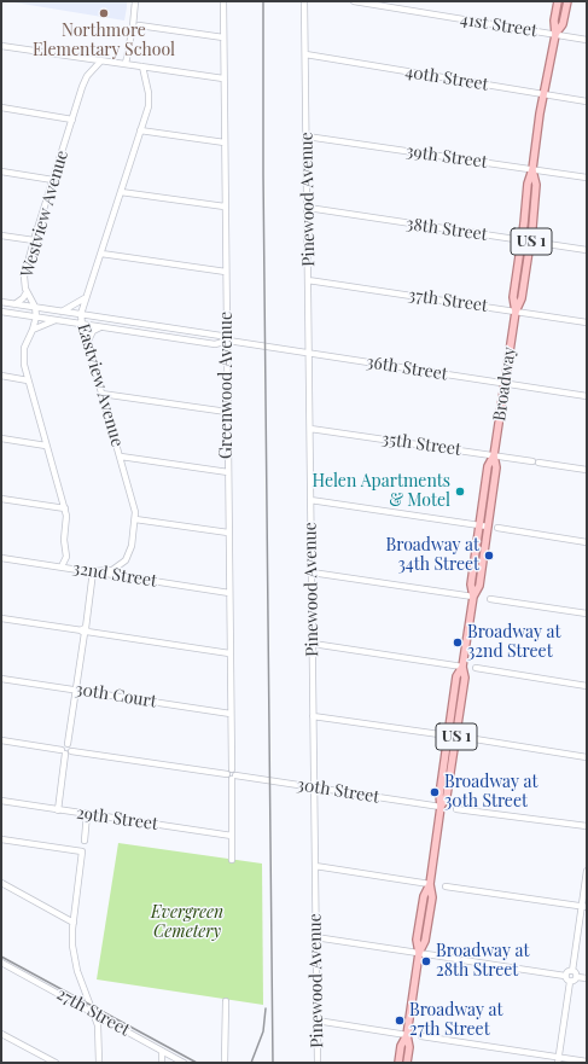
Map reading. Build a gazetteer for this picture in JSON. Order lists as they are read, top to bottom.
{
  "streets": {
    "main road": ["US 1", "Broadway"],
    "street": [
      "41st Street",
      "40th Street",
      "39th Street",
      "Pinewood Avenue",
      "Westview Avenue",
      "38th Street",
      "37th Street",
      "36th Street",
      "Eastview Avenue",
      "Greenwood Avenue",
      "35th Street",
      "32nd Street",
      "30th Court",
      "30th Street",
      "29th Street",
      "27th Street"
    ]
  },
  "crossings": [
    ["41st Street", "Broadway"],
    ["40th Street", "Pinewood Avenue"],
    ["40th Street", "Broadway"],
    ["39th Street", "Pinewood Avenue"],
    ["39th Street", "Broadway"],
    ["Pinewood Avenue", "38th Street"],
    ["Pinewood Avenue", "37th Street"],
    ["Pinewood Avenue", "36th Street"],
    ["Pinewood Avenue", "35th Street"],
    ["Pinewood Avenue", "30th Street"],
    ["Westview Avenue", "36th Street"],
    ["Westview Avenue", "32nd Street"],
    ["38th Street", "Broadway"],
    ["37th Street", "Broadway"],
    ["36th Street", "Broadway"],
    ["36th Street", "Eastview Avenue"],
    ["36th Street", "Greenwood Avenue"],
    ["Broadway", "35th Street"],
    ["Broadway", "30th Street"],
    ["Eastview Avenue", "32nd Street"],
    ["Greenwood Avenue", "32nd Street"],
    ["Greenwood Avenue", "30th Court"],
    ["Greenwood Avenue", "30th Street"],
    ["Greenwood Avenue", "29th Street"]
  ],
  "parks": ["Evergreen Cemetery"],
  "places": [
    "Northmore Elementary School",
    "Helen Apartments & Motel",
    "Broadway at 34th Street",
    "Broadway at 32nd Street",
    "Broadway at 30th Street",
    "Broadway at 28th Street",
    "Broadway at 27th Street"
  ]
}
